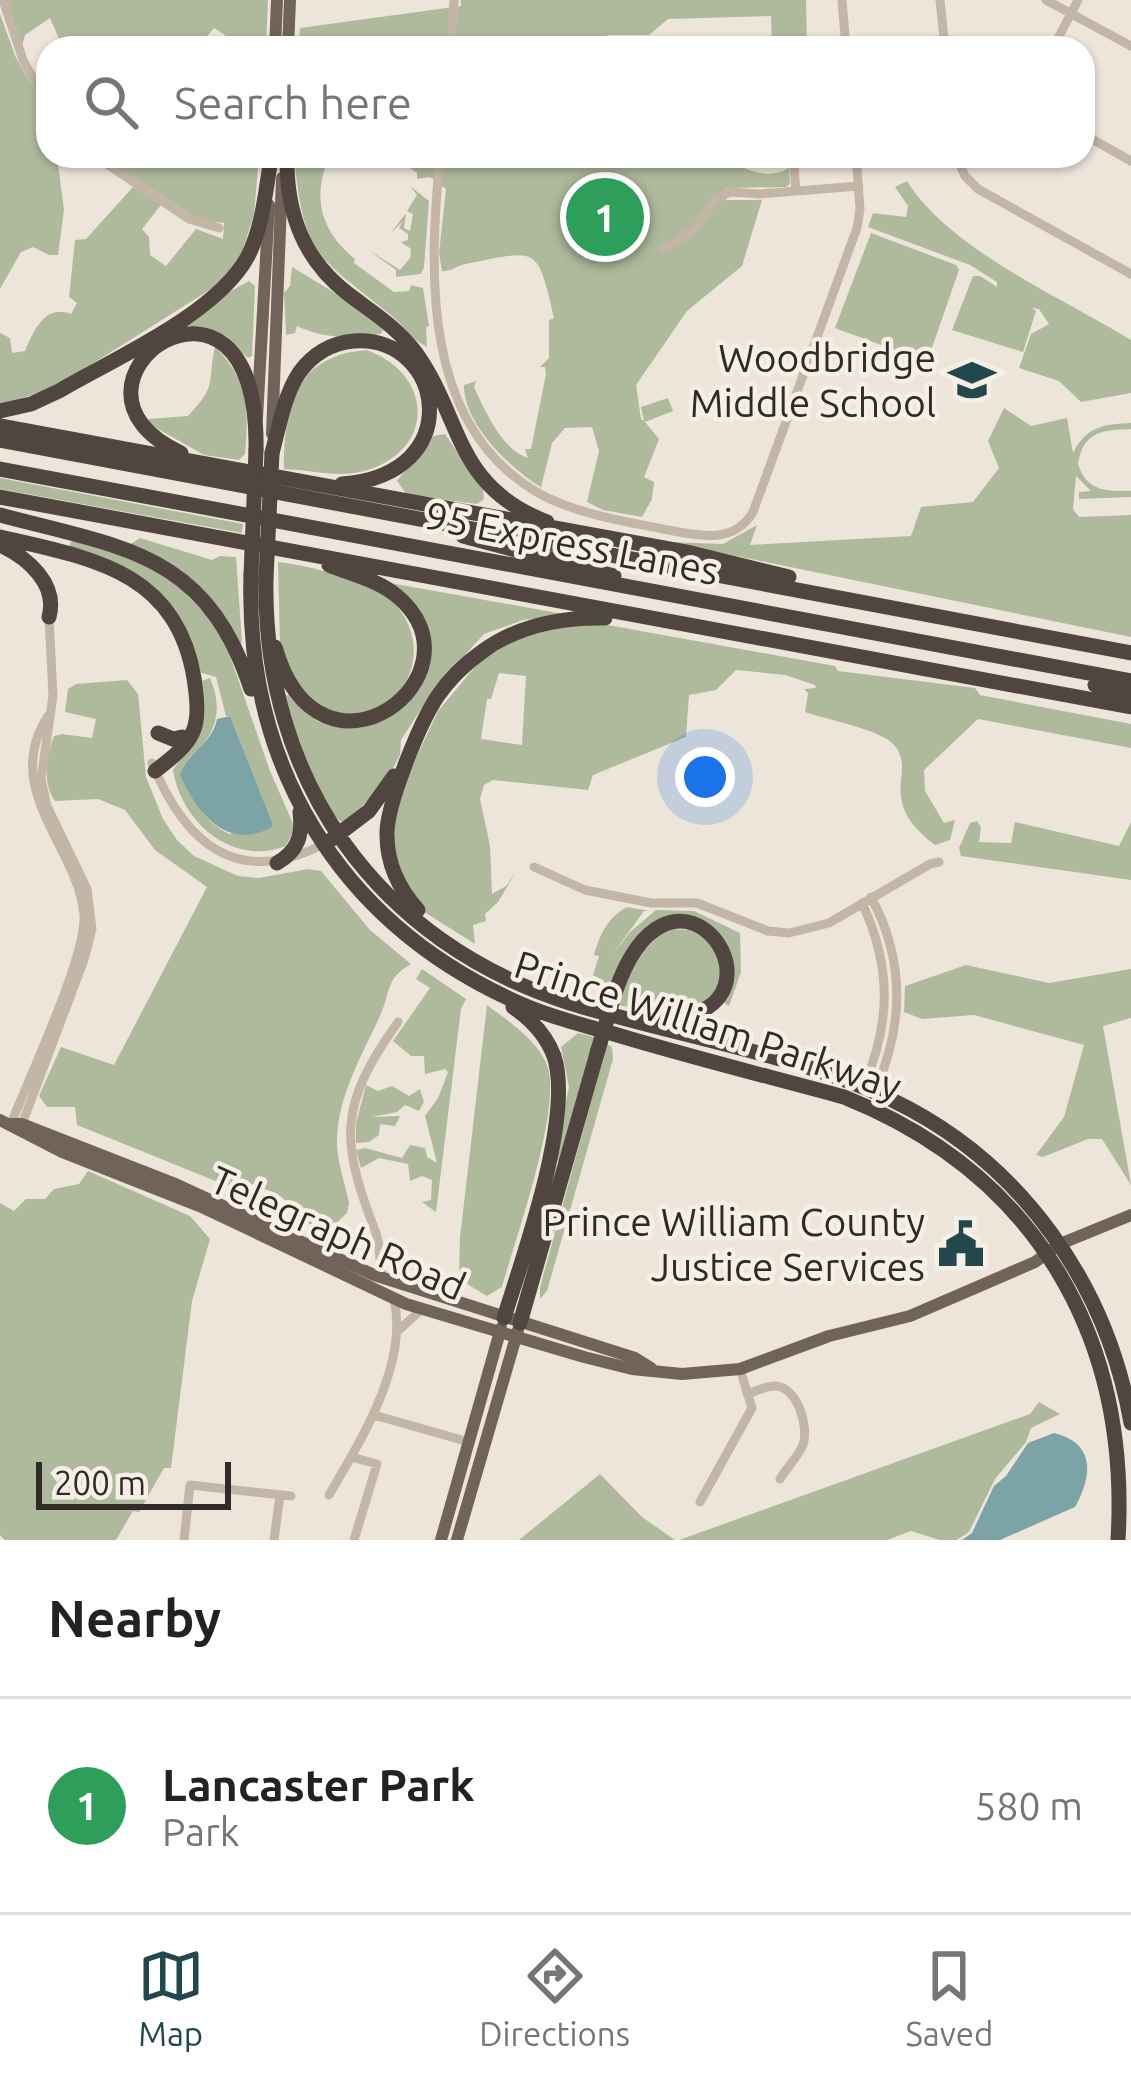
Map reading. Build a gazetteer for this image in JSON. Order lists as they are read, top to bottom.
{
  "streets": {
    "highway": ["95 Express Lanes", "Prince William Parkway"],
    "main road": ["Telegraph Road"]
  },
  "crossings": [
    ["Prince William Parkway", "Telegraph Road"]
  ],
  "places": {
    "school or university": ["Woodbridge Middle School"],
    "public building": ["Prince William County Justice Services"]
  },
  "scale_bar": "200 m",
  "page": {
    "search": "Search here",
    "pins": "1",
    "scale": "200 m",
    "heading": "Nearby",
    "list": [
      {
        "mark": "1",
        "name": "Lancaster Park",
        "note": "Park",
        "value": "580 m"
      }
    ],
    "nav": ["Map", "Directions", "Saved"]
  }
}
